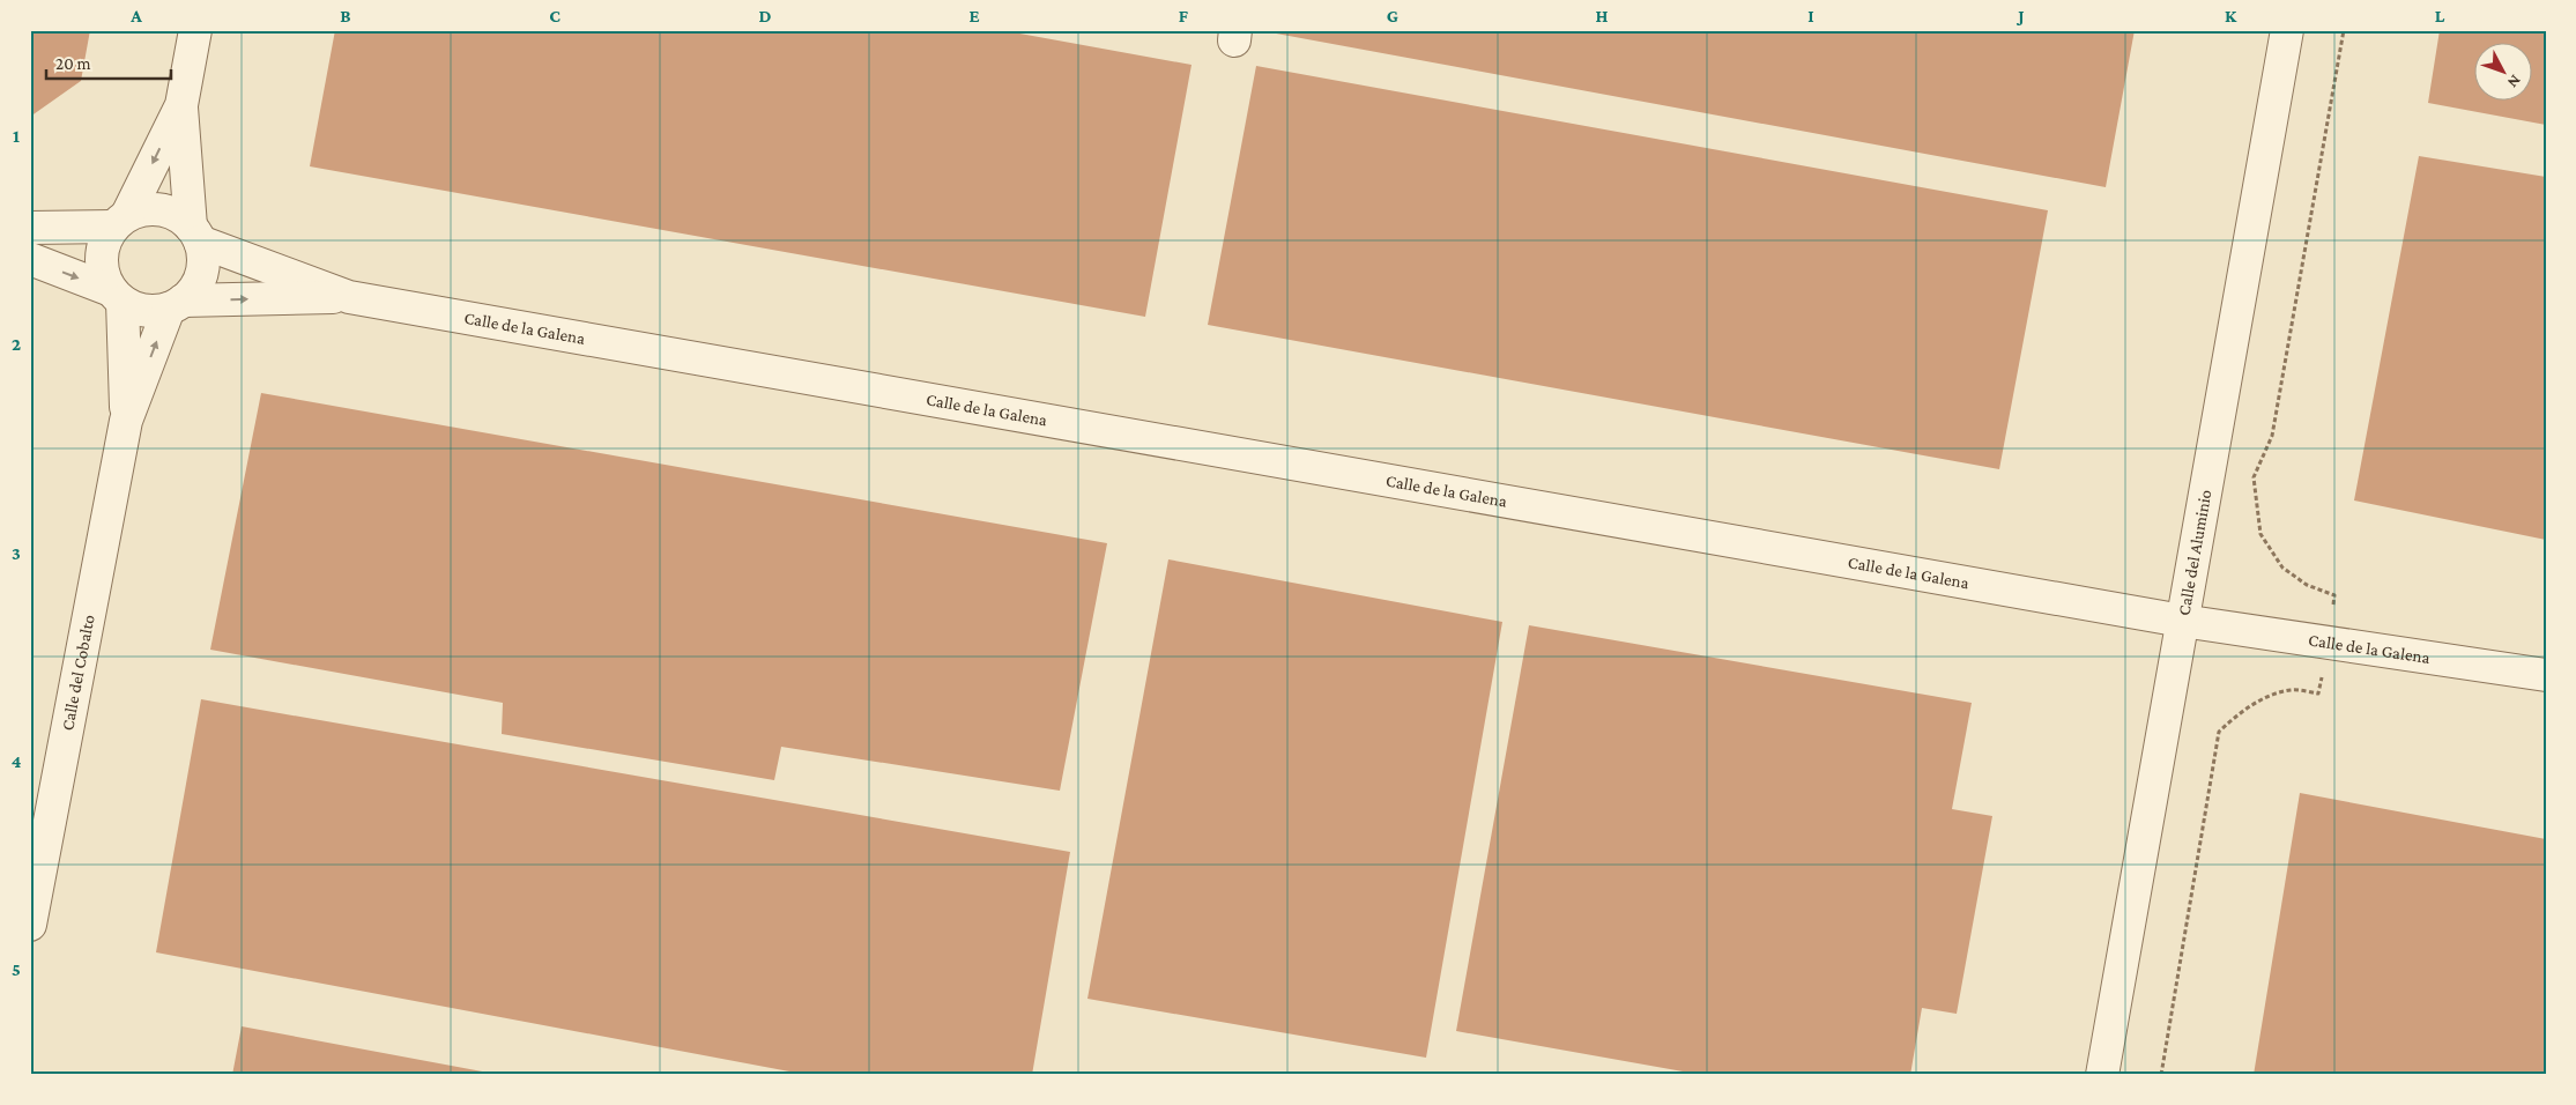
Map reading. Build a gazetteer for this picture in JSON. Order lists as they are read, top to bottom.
{
  "streets": {
    "street": ["Calle de la Galena", "Calle del Aluminio", "Calle del Cobalto"]
  },
  "crossings": [
    ["Calle de la Galena", "Calle del Aluminio"],
    ["Calle de la Galena", "Calle del Cobalto"]
  ],
  "scale_bar": "20 m",
  "north": "bottom right",
  "grid": {
    "columns": [
      "A",
      "B",
      "C",
      "D",
      "E",
      "F",
      "G",
      "H",
      "I",
      "J",
      "K",
      "L"
    ],
    "rows": [
      "1",
      "2",
      "3",
      "4",
      "5"
    ]
  }
}
